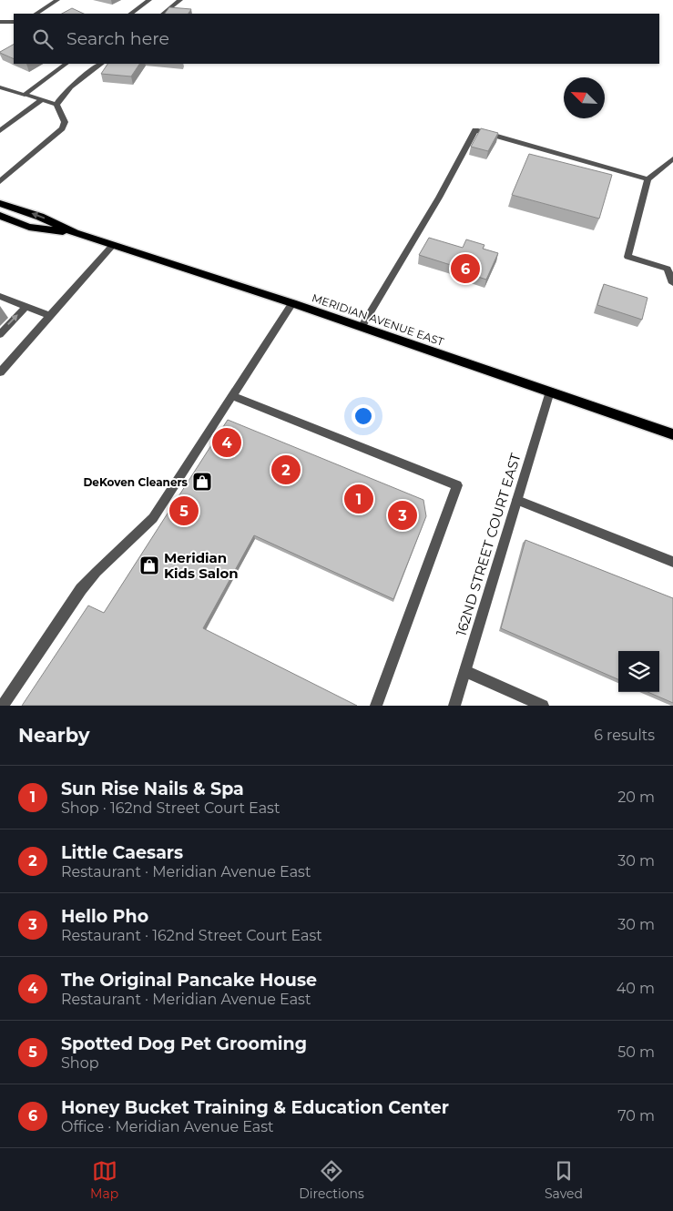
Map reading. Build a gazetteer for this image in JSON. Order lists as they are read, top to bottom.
{
  "streets": {
    "main road": ["MERIDIAN AVENUE EAST"],
    "street": ["162ND STREET COURT EAST"]
  },
  "crossings": [
    ["MERIDIAN AVENUE EAST", "162ND STREET COURT EAST"]
  ],
  "places": {
    "shop": ["DeKoven Cleaners", "Meridian Kids Salon"]
  },
  "north": "top left",
  "page": {
    "search": "Search here",
    "pins": [
      "6",
      "4",
      "2",
      "1",
      "5",
      "3"
    ],
    "heading": ["Nearby", "6 results"],
    "list": [
      {
        "mark": "1",
        "name": "Sun Rise Nails & Spa",
        "note": "Shop · 162nd Street Court East",
        "value": "20 m"
      },
      {
        "mark": "2",
        "name": "Little Caesars",
        "note": "Restaurant · Meridian Avenue East",
        "value": "30 m"
      },
      {
        "mark": "3",
        "name": "Hello Pho",
        "note": "Restaurant · 162nd Street Court East",
        "value": "30 m"
      },
      {
        "mark": "4",
        "name": "The Original Pancake House",
        "note": "Restaurant · Meridian Avenue East",
        "value": "40 m"
      },
      {
        "mark": "5",
        "name": "Spotted Dog Pet Grooming",
        "note": "Shop",
        "value": "50 m"
      },
      {
        "mark": "6",
        "name": "Honey Bucket Training & Education Center",
        "note": "Office · Meridian Avenue East",
        "value": "70 m"
      }
    ],
    "nav": ["Map", "Directions", "Saved"]
  }
}
